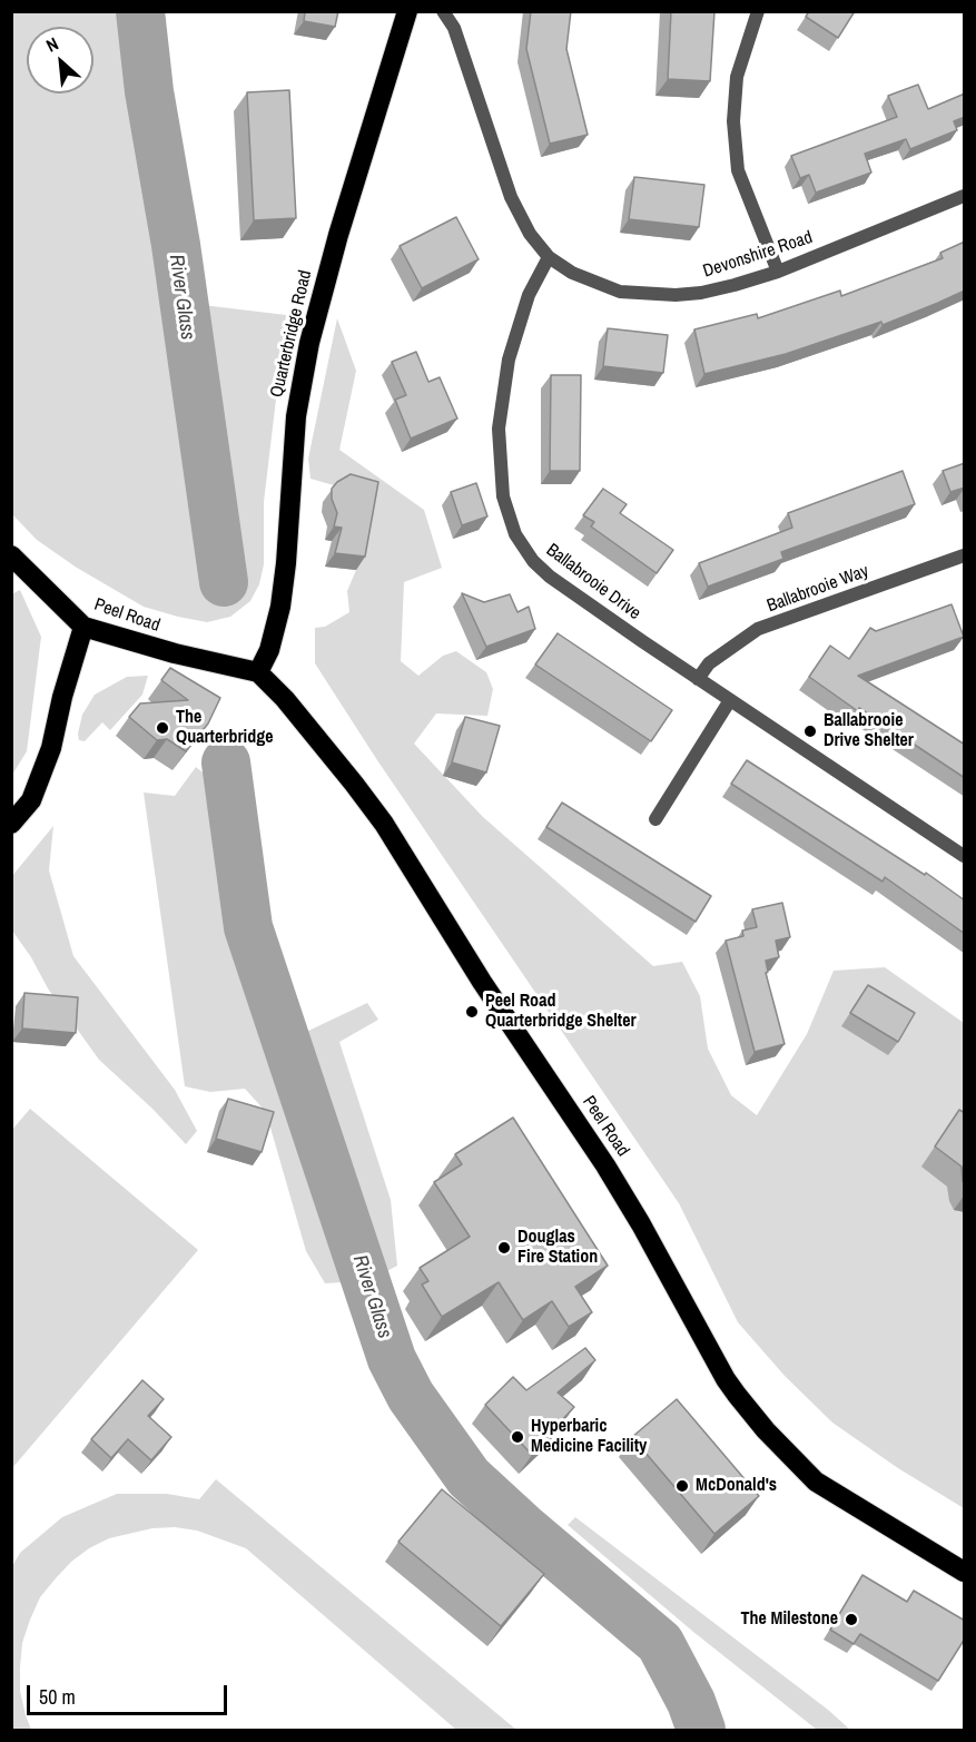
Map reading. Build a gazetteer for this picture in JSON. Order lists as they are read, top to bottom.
{
  "streets": {
    "highway": ["Quarterbridge Road", "Peel Road"],
    "street": ["Devonshire Road", "Ballabrooie Drive", "Ballabrooie Way"]
  },
  "crossings": [
    ["Devonshire Road", "Ballabrooie Drive"],
    ["Quarterbridge Road", "Peel Road"],
    ["Ballabrooie Drive", "Ballabrooie Way"]
  ],
  "water": ["River Glass"],
  "places": [
    "The Quarterbridge",
    "Ballabrooie Drive Shelter",
    "Peel Road Quarterbridge Shelter",
    "Douglas Fire Station",
    "Hyperbaric Medicine Facility",
    "McDonald's",
    "The Milestone"
  ],
  "scale_bar": "50 m",
  "north": "top left"
}
